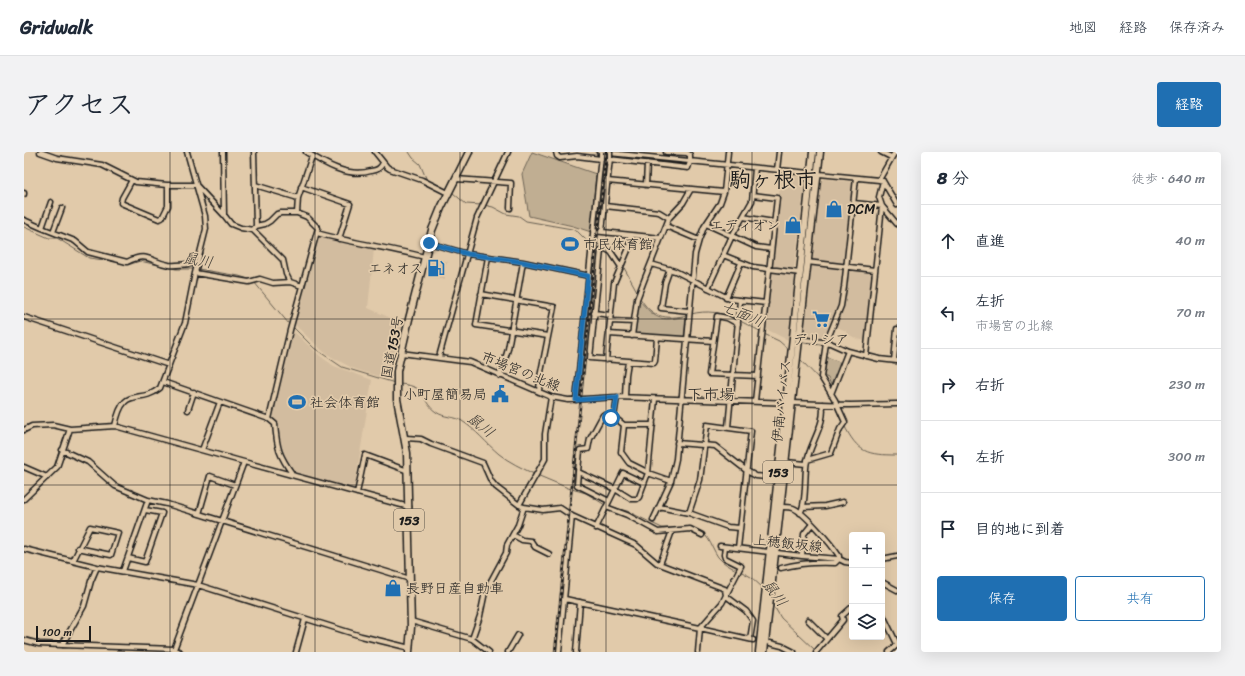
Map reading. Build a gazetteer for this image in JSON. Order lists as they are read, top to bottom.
{
  "streets": {
    "highway": ["国道153号", "伊南バイパス", "153"],
    "street": ["市場宮の北線", "上穂飯坂線"]
  },
  "crossings": [
    ["国道153号", "市場宮の北線"],
    ["市場宮の北線", "伊南バイパス"],
    ["伊南バイパス", "上穂飯坂線"]
  ],
  "districts": ["駒ヶ根市", "下市場"],
  "water": ["鼠川", "七面川"],
  "places": {
    "shop": ["DCM", "エディオン", "長野日産自動車"],
    "sports": ["市民体育館", "社会体育館"],
    "fuel station": ["エネオス"],
    "supermarket": ["デリシア"],
    "public building": ["小町屋簡易局"]
  },
  "scale_bar": "100 m",
  "page": {
    "header": "Gridwalk",
    "nav": ["地図", "経路", "保存済み"],
    "title": "アクセス",
    "buttons": [
      "経路",
      ["保存", "共有"]
    ],
    "heading": ["8 分", "徒歩 · 640 m"],
    "list": [
      ["直進", "40 m"],
      ["左折", "市場宮の北線", "70 m"],
      ["右折", "230 m"],
      ["左折", "300 m"],
      "目的地に到着"
    ],
    "map_buttons": ["+", "−"],
    "scale": "100 m"
  }
}
